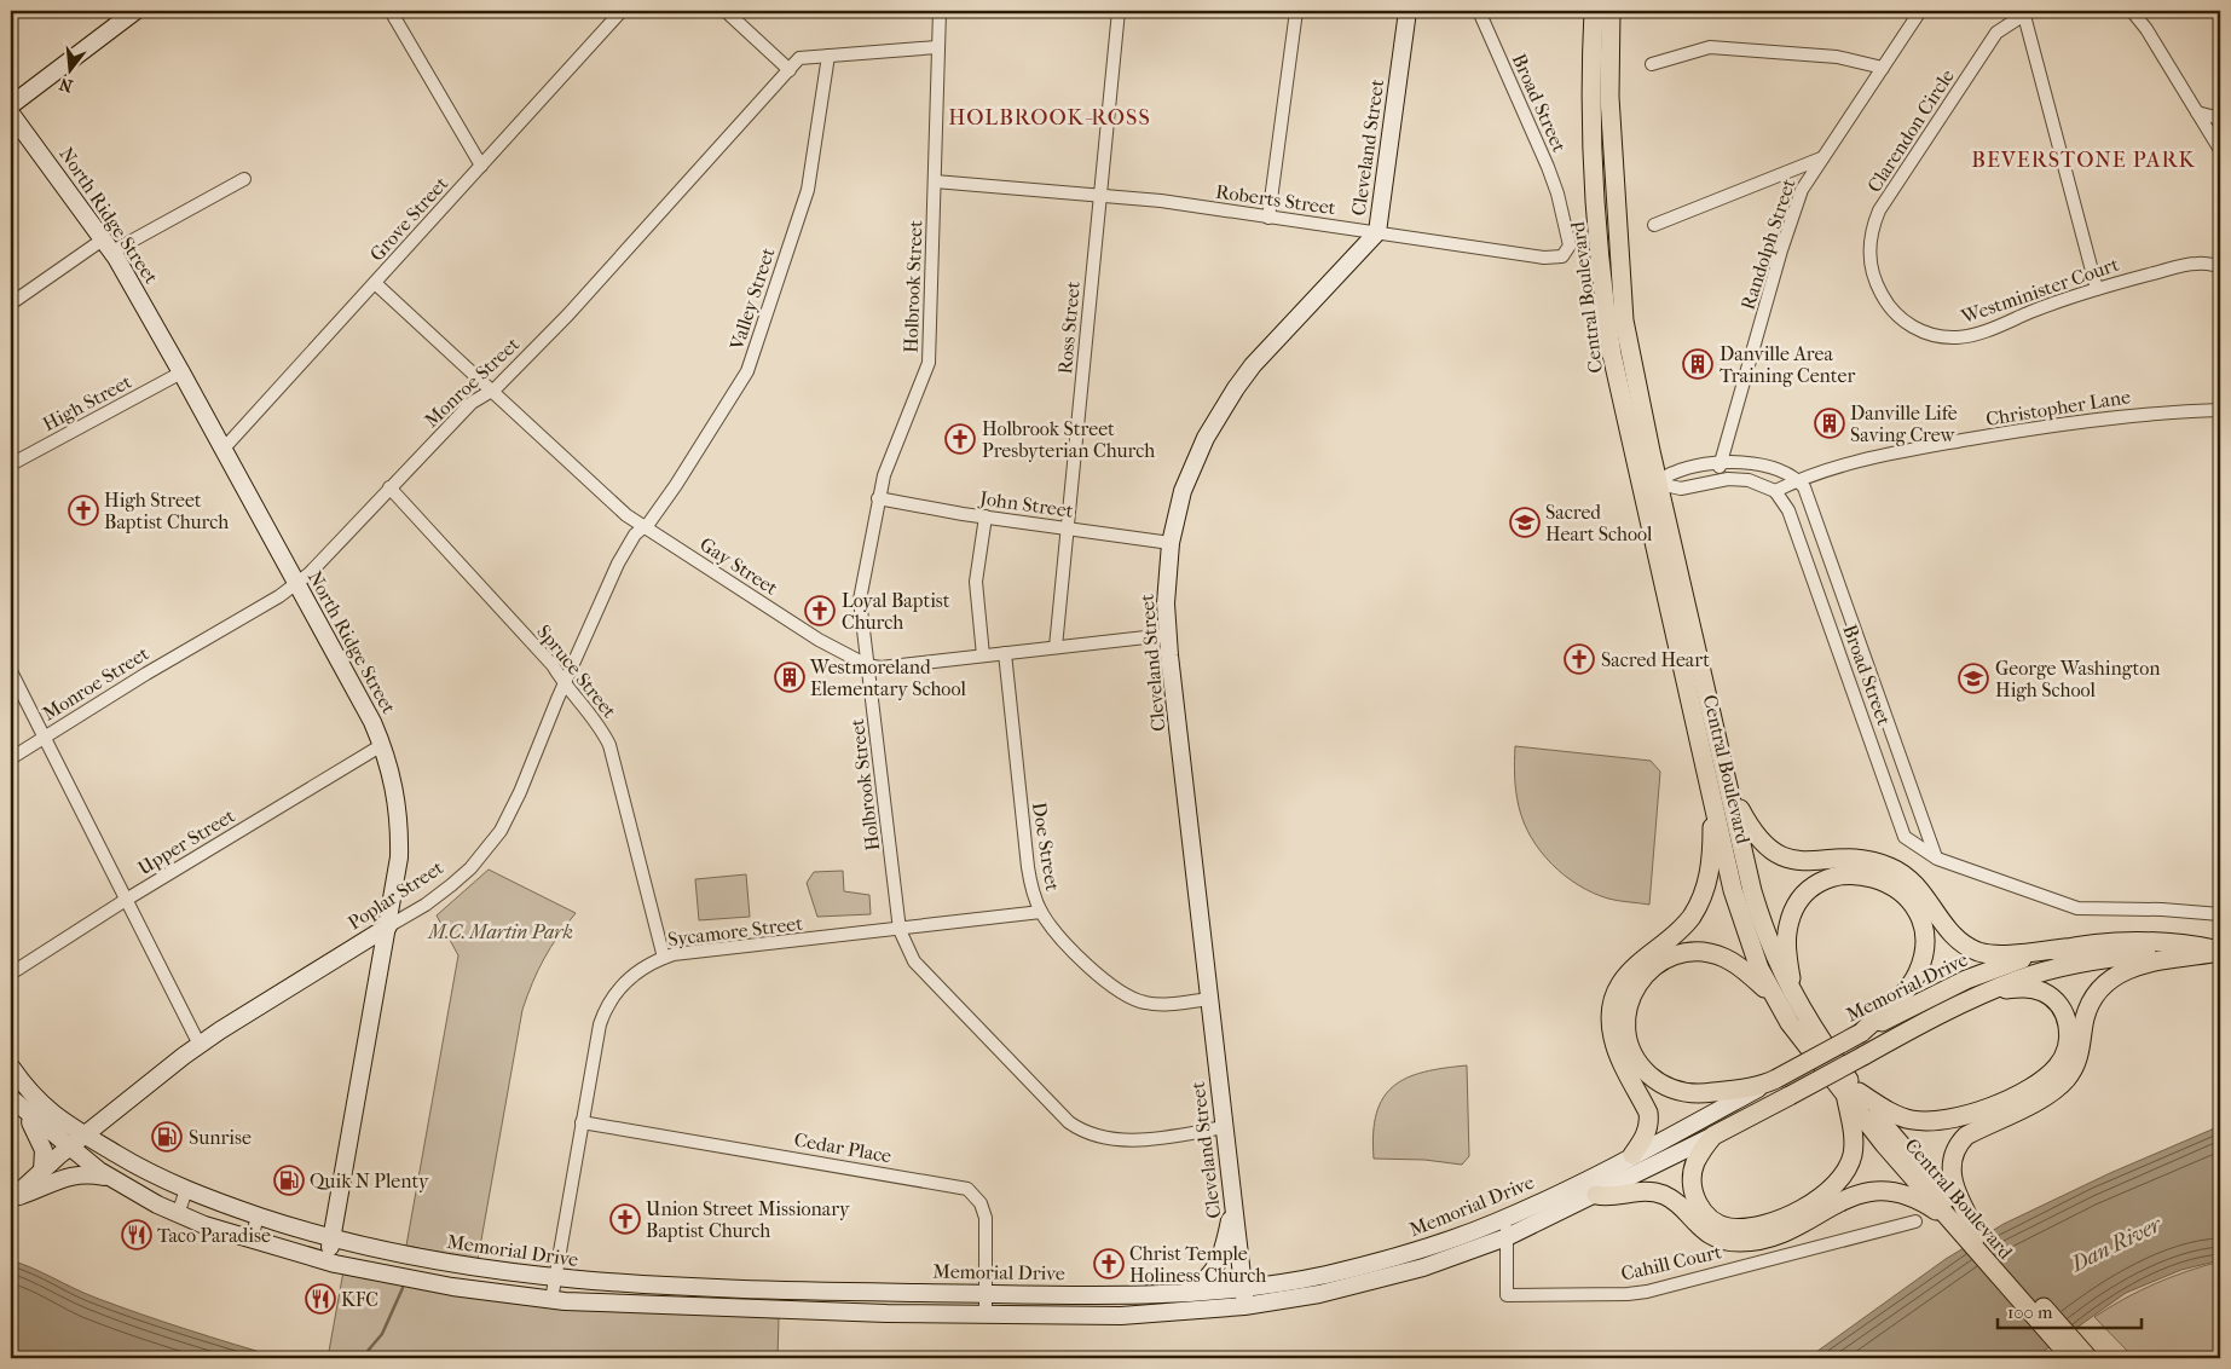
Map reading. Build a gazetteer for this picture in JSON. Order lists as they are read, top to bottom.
{
  "streets": {
    "main road": [
      "Cleveland Street",
      "North Ridge Street",
      "Central Boulevard",
      "Poplar Street",
      "Memorial Drive"
    ],
    "street": [
      "Broad Street",
      "Clarendon Circle",
      "Roberts Street",
      "Grove Street",
      "Randolph Street",
      "Holbrook Street",
      "Westminister Court",
      "Valley Street",
      "Ross Street",
      "Monroe Street",
      "High Street",
      "Christopher Lane",
      "John Street",
      "Gay Street",
      "Spruce Street",
      "Upper Street",
      "Doe Street",
      "Sycamore Street",
      "Cedar Place",
      "Cahill Court"
    ]
  },
  "crossings": [
    ["Broad Street", "Roberts Street"],
    ["Broad Street", "Christopher Lane"],
    ["Clarendon Circle", "Westminister Court"],
    ["Cleveland Street", "Roberts Street"],
    ["Cleveland Street", "Holbrook Street"],
    ["Cleveland Street", "John Street"],
    ["Cleveland Street", "Gay Street"],
    ["Cleveland Street", "Doe Street"],
    ["Cleveland Street", "Memorial Drive"],
    ["Roberts Street", "Holbrook Street"],
    ["Roberts Street", "Ross Street"],
    ["North Ridge Street", "Grove Street"],
    ["North Ridge Street", "Monroe Street"],
    ["North Ridge Street", "High Street"],
    ["North Ridge Street", "Upper Street"],
    ["North Ridge Street", "Poplar Street"],
    ["North Ridge Street", "Memorial Drive"],
    ["Grove Street", "Gay Street"],
    ["Holbrook Street", "Monroe Street"],
    ["Holbrook Street", "John Street"],
    ["Holbrook Street", "Gay Street"],
    ["Holbrook Street", "Sycamore Street"],
    ["Valley Street", "Monroe Street"],
    ["Valley Street", "Gay Street"],
    ["Valley Street", "Poplar Street"],
    ["Ross Street", "John Street"],
    ["Ross Street", "Gay Street"],
    ["Monroe Street", "Gay Street"],
    ["Monroe Street", "Spruce Street"],
    ["Gay Street", "Doe Street"],
    ["Gay Street", "Poplar Street"],
    ["Spruce Street", "Poplar Street"],
    ["Spruce Street", "Sycamore Street"],
    ["Doe Street", "Sycamore Street"],
    ["Poplar Street", "Memorial Drive"],
    ["Sycamore Street", "Memorial Drive"],
    ["Sycamore Street", "Cedar Place"],
    ["Memorial Drive", "Cedar Place"],
    ["Memorial Drive", "Cahill Court"]
  ],
  "districts": ["HOLBROOK-ROSS", "BEVERSTONE PARK"],
  "water": ["Dan River"],
  "parks": ["M.C. Martin Park"],
  "places": {
    "building": ["Danville Area Training Center", "Danville Life Saving Crew", "Westmoreland Elementary School"],
    "church": [
      "Holbrook Street Presbyterian Church",
      "High Street Baptist Church",
      "Loyal Baptist Church",
      "Sacred Heart",
      "Union Street Missionary Baptist Church",
      "Christ Temple Holiness Church"
    ],
    "school or university": ["Sacred Heart School", "George Washington High School"],
    "fuel station": ["Sunrise", "Quik N Plenty"],
    "restaurant": ["Taco Paradise", "KFC"]
  },
  "scale_bar": "100 m",
  "north": "bottom"
}
